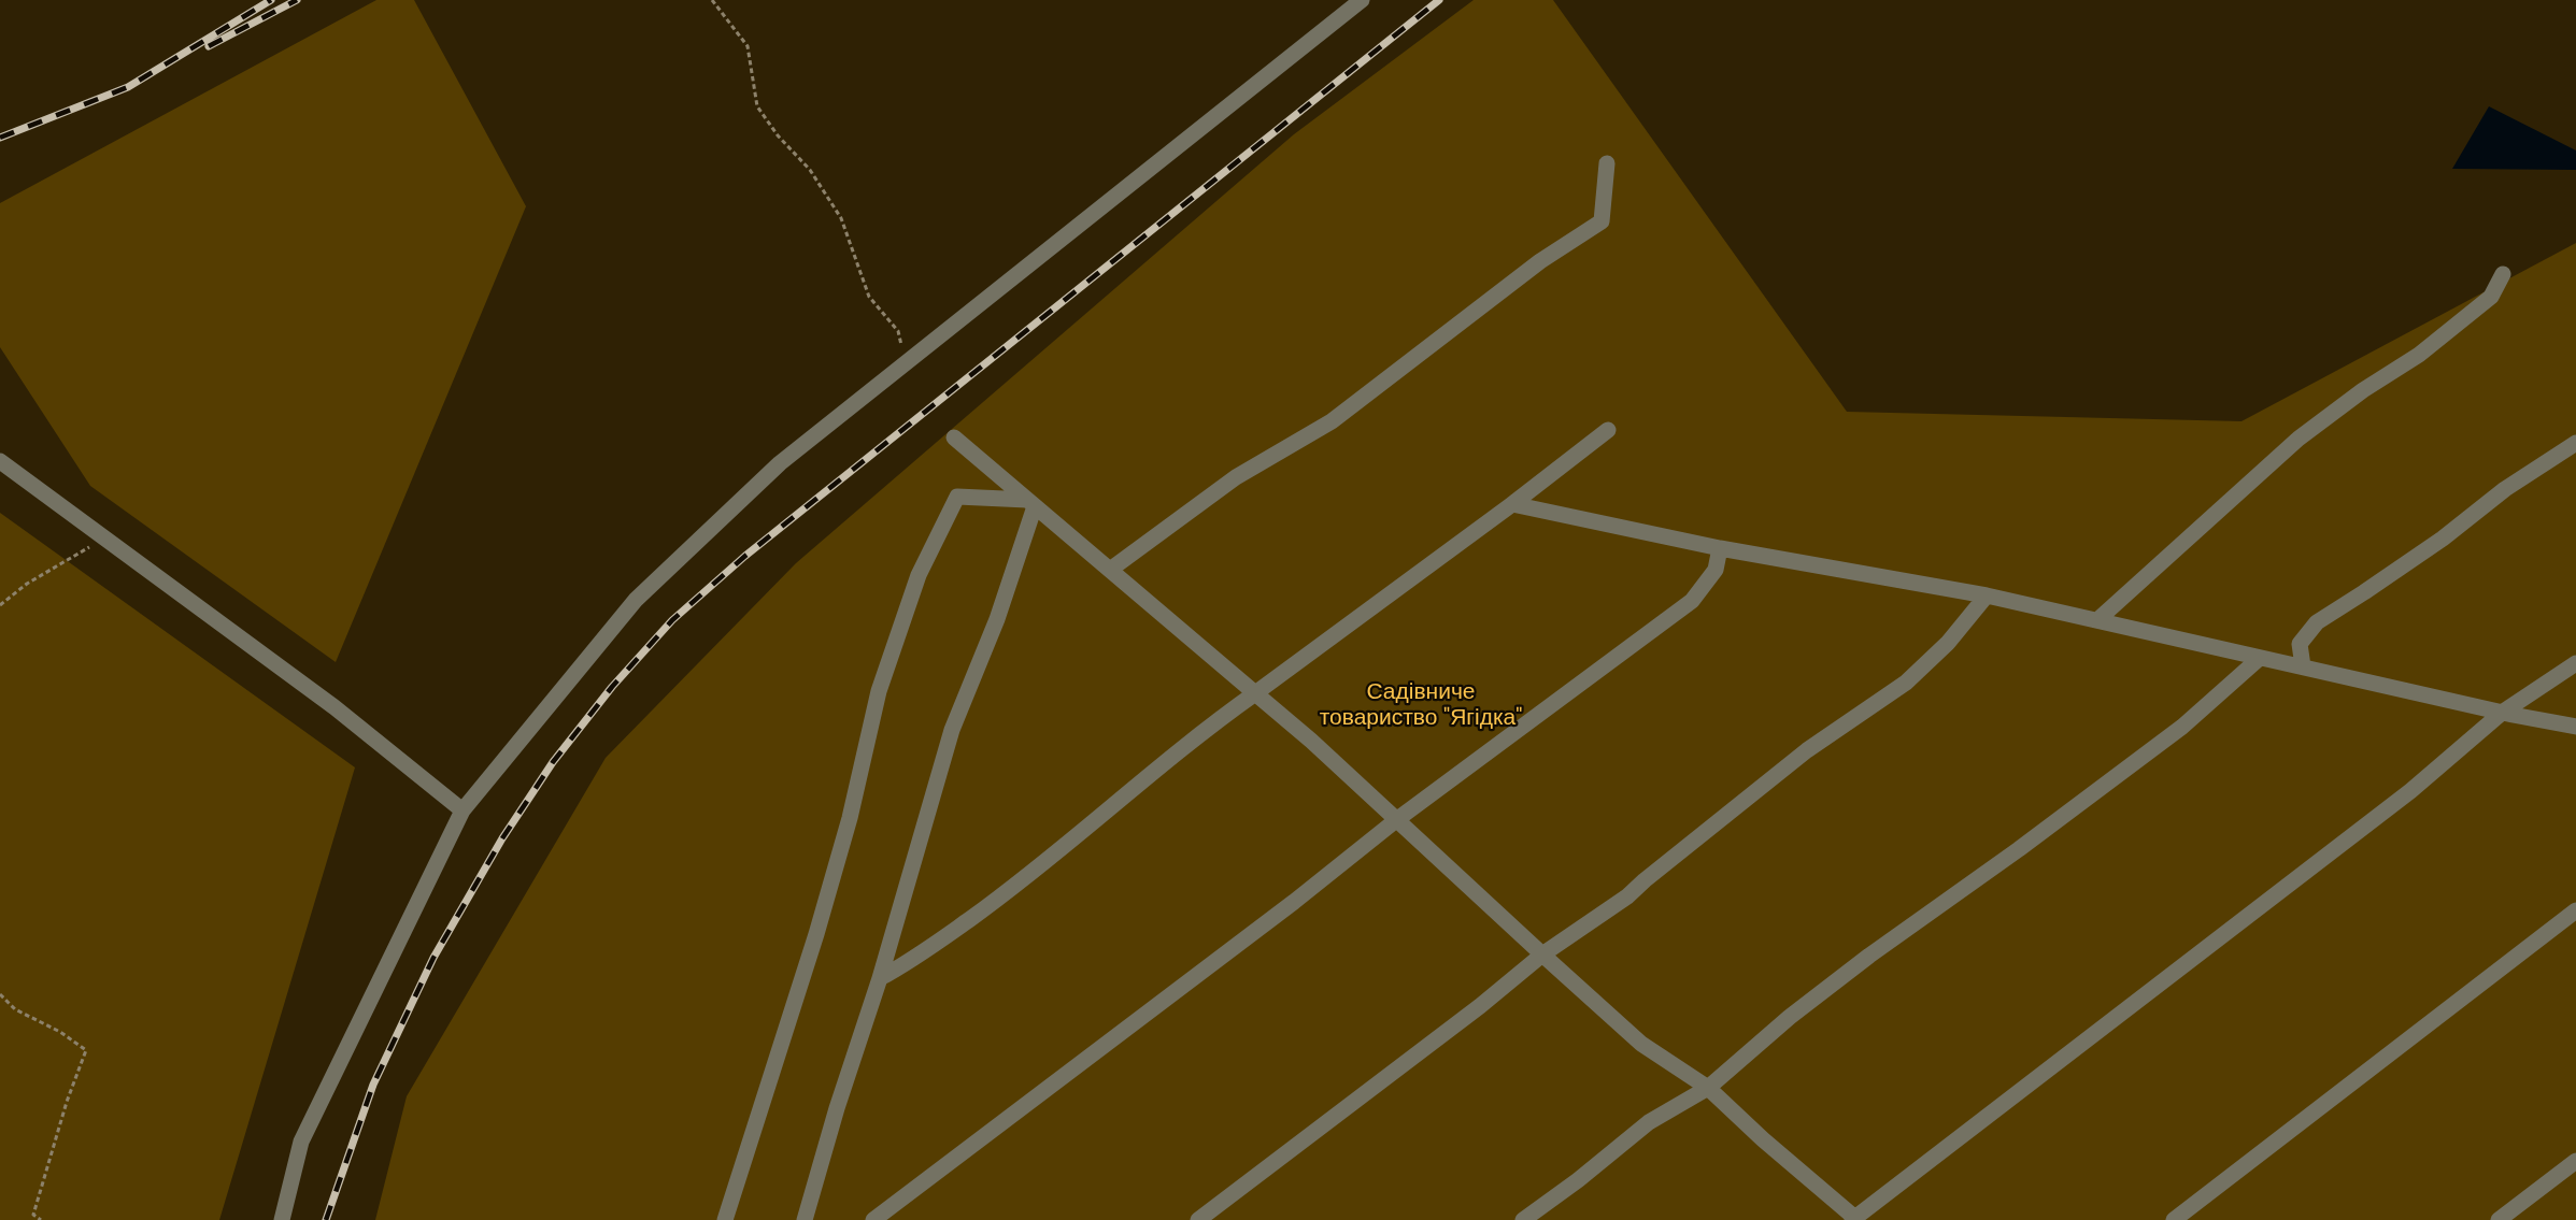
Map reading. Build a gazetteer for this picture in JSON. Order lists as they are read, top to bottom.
{
  "parks": ["Садівниче товариство \"Ягідка\""]
}
